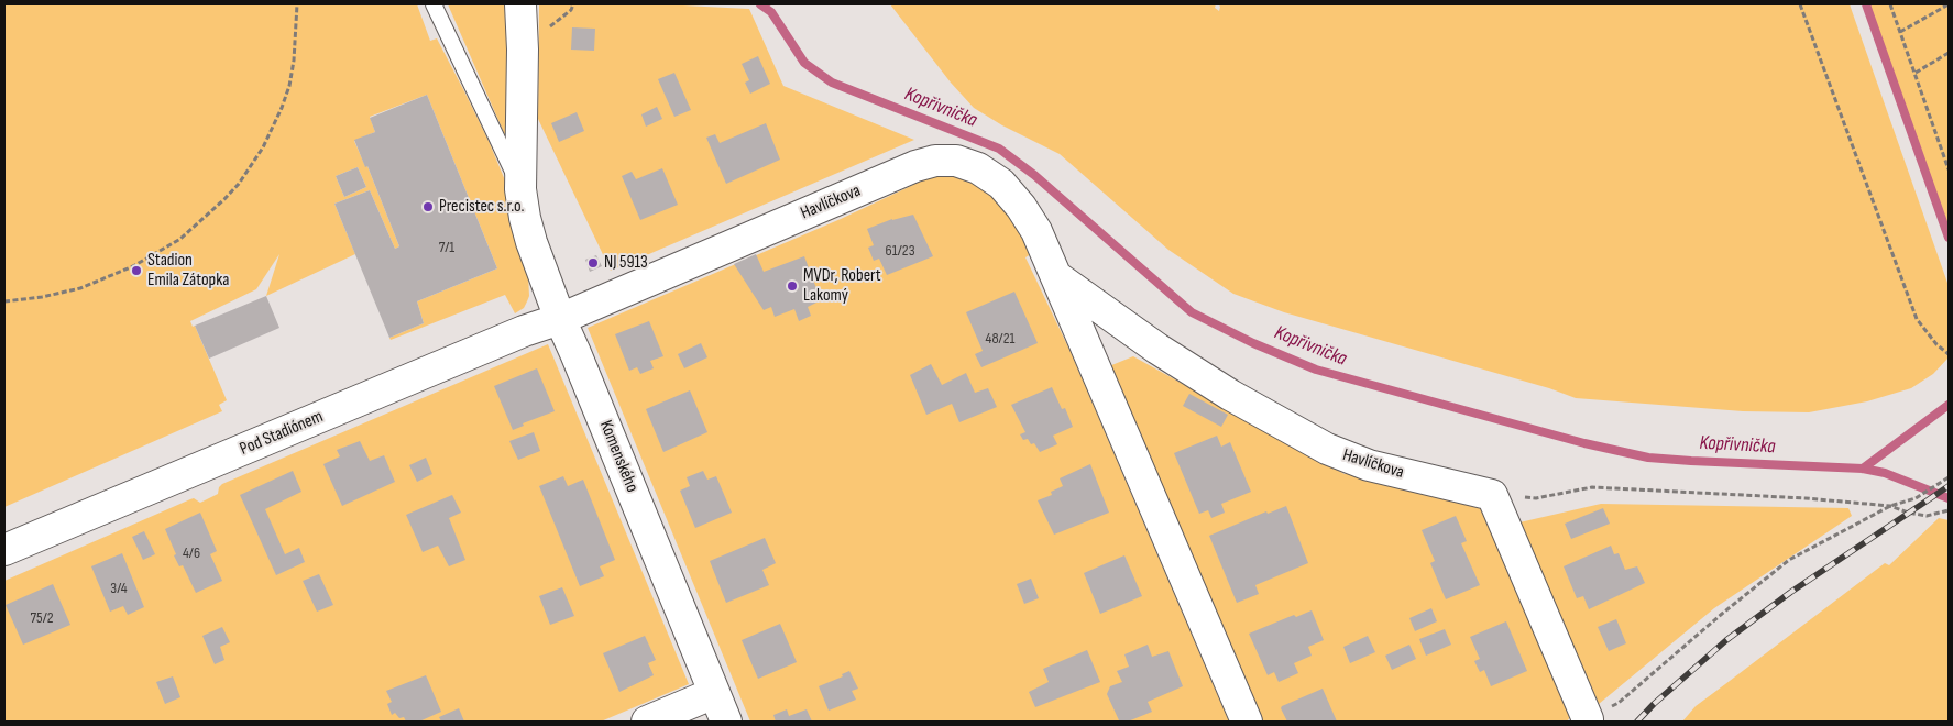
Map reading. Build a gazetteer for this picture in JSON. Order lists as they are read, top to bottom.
{
  "streets": {
    "street": ["Havlíčkova", "Pod Stadiónem", "Komenského"]
  },
  "crossings": [
    ["Havlíčkova", "Pod Stadiónem"],
    ["Havlíčkova", "Komenského"],
    ["Pod Stadiónem", "Komenského"]
  ],
  "water": ["Kopřivnička"],
  "places": [
    "Precistec s.r.o.",
    "NJ 5913",
    "Stadion Emila Zátopka",
    "MVDr, Robert Lakomý"
  ],
  "house_numbers": [
    "7/1",
    "61/23",
    "48/21",
    "4/6",
    "3/4",
    "75/2"
  ]
}
